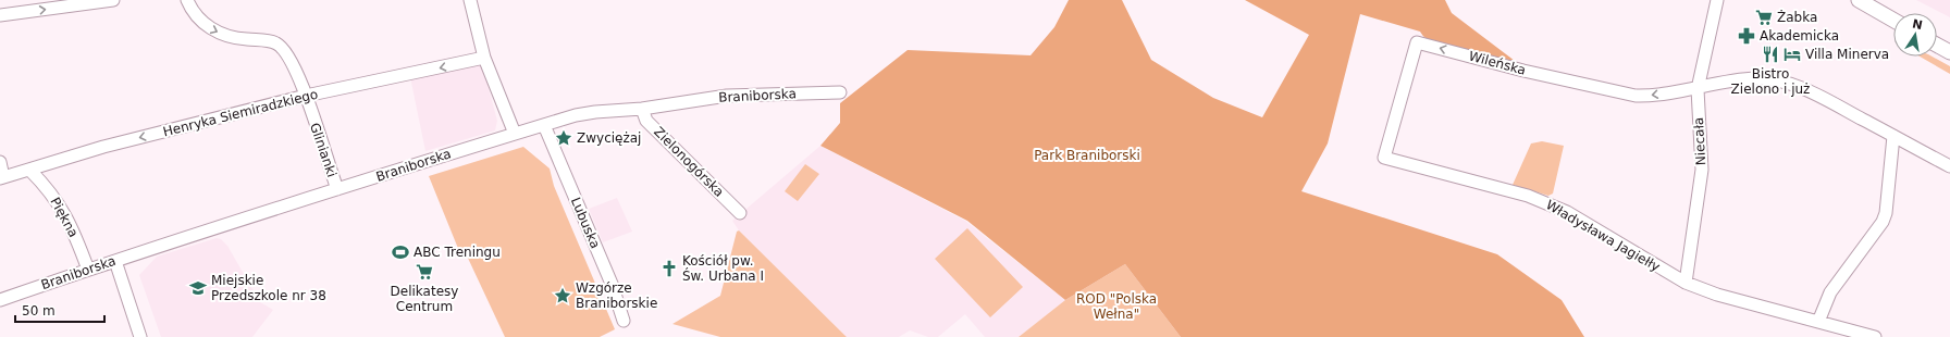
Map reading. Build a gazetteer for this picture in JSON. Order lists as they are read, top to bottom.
{
  "streets": {
    "street": [
      "Wileńska",
      "Braniborska",
      "Henryka Siemiradzkiego",
      "Niecała",
      "Glinianki",
      "Zielonogórska",
      "Piękna",
      "Lubuska",
      "Władysława Jagiełły"
    ]
  },
  "crossings": [
    ["Wileńska", "Niecała"],
    ["Wileńska", "Władysława Jagiełły"],
    ["Braniborska", "Glinianki"],
    ["Braniborska", "Zielonogórska"],
    ["Braniborska", "Piękna"],
    ["Braniborska", "Lubuska"],
    ["Henryka Siemiradzkiego", "Glinianki"],
    ["Henryka Siemiradzkiego", "Piękna"],
    ["Niecała", "Władysława Jagiełły"]
  ],
  "one_way": ["Henryka Siemiradzkiego", "Glinianki"],
  "parks": ["Park Braniborski", "ROD \"Polska Wełna\""],
  "places": {
    "supermarket": ["Żabka", "Delikatesy Centrum"],
    "pharmacy": ["Akademicka"],
    "restaurant": ["Bistro Zielono i już"],
    "hotel": ["Villa Minerva"],
    "place": ["Zwyciężaj", "Wzgórze Braniborskie"],
    "sports": ["ABC Treningu"],
    "church": ["Kościół pw. Św. Urbana I"],
    "school or university": ["Miejskie Przedszkole nr 38"]
  },
  "scale_bar": "50 m",
  "north": "top"
}
